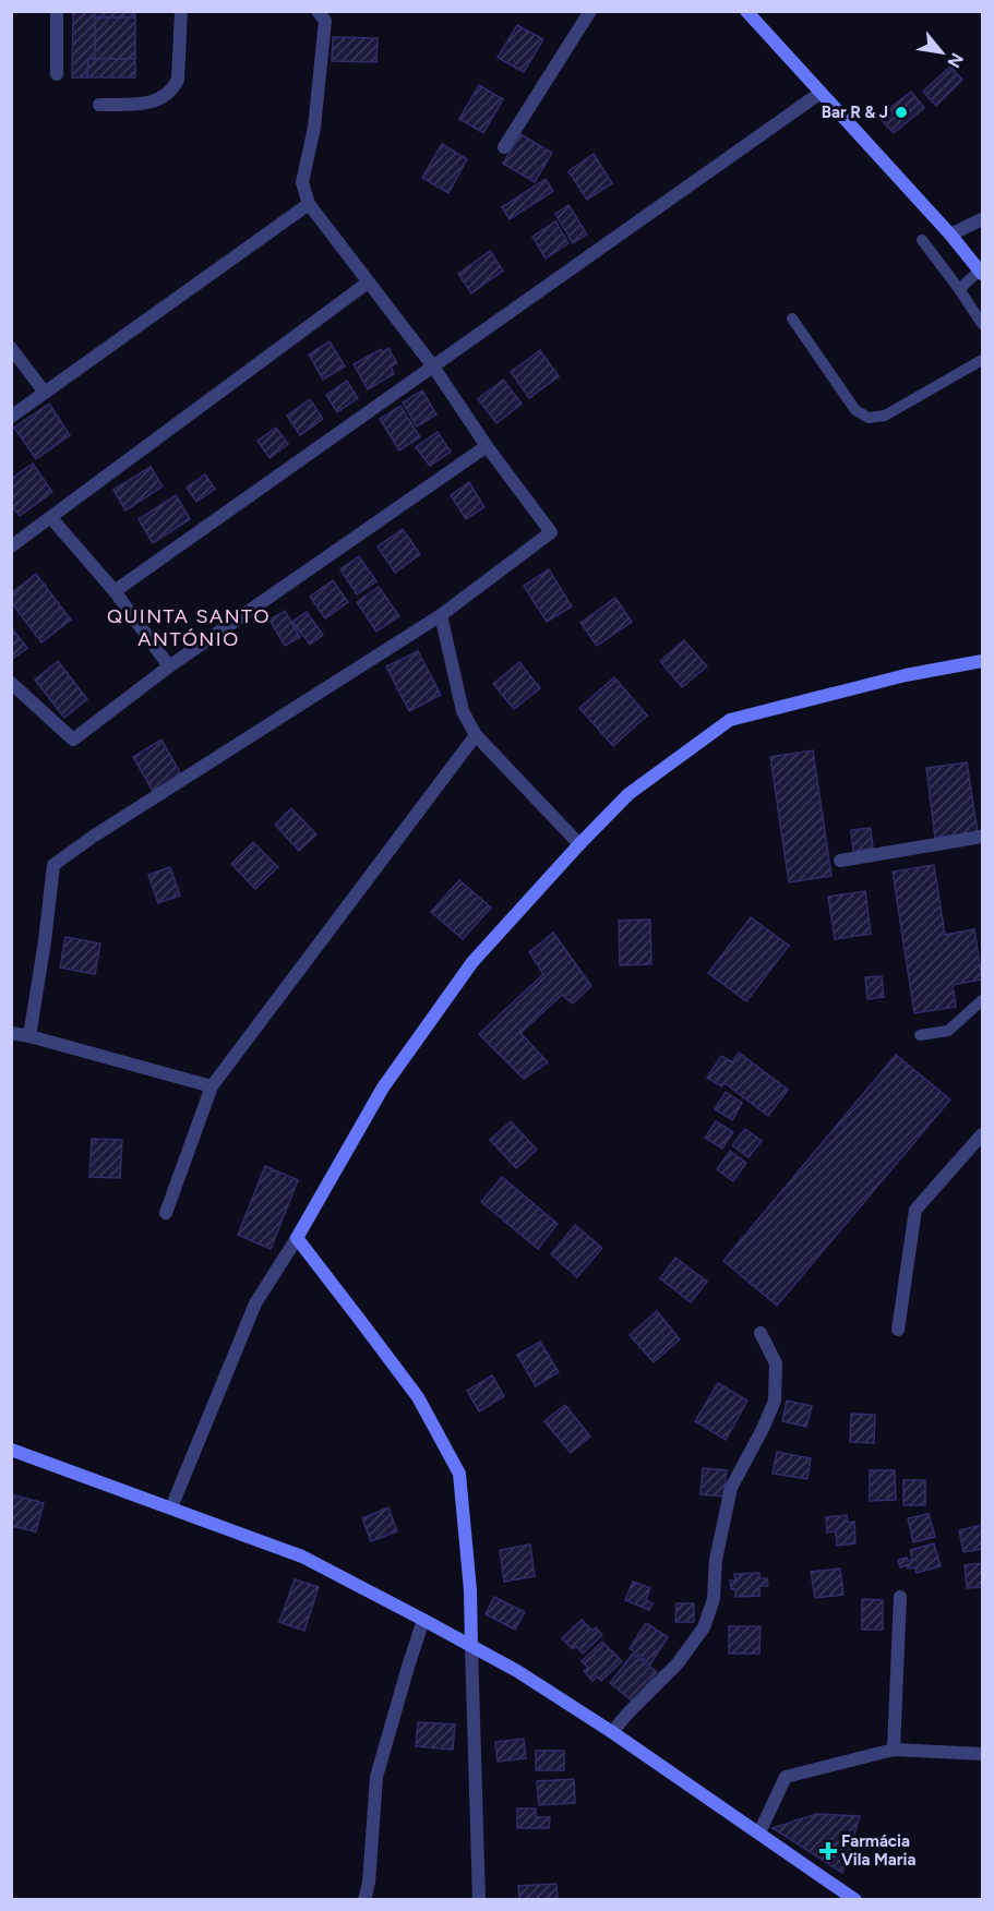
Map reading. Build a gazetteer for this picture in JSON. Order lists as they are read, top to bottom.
{
  "districts": ["QUINTA SANTO ANTÓNIO"],
  "places": {
    "other": ["Bar R & J"],
    "health": ["Farmácia Vila Maria"]
  },
  "north": "bottom right"
}
